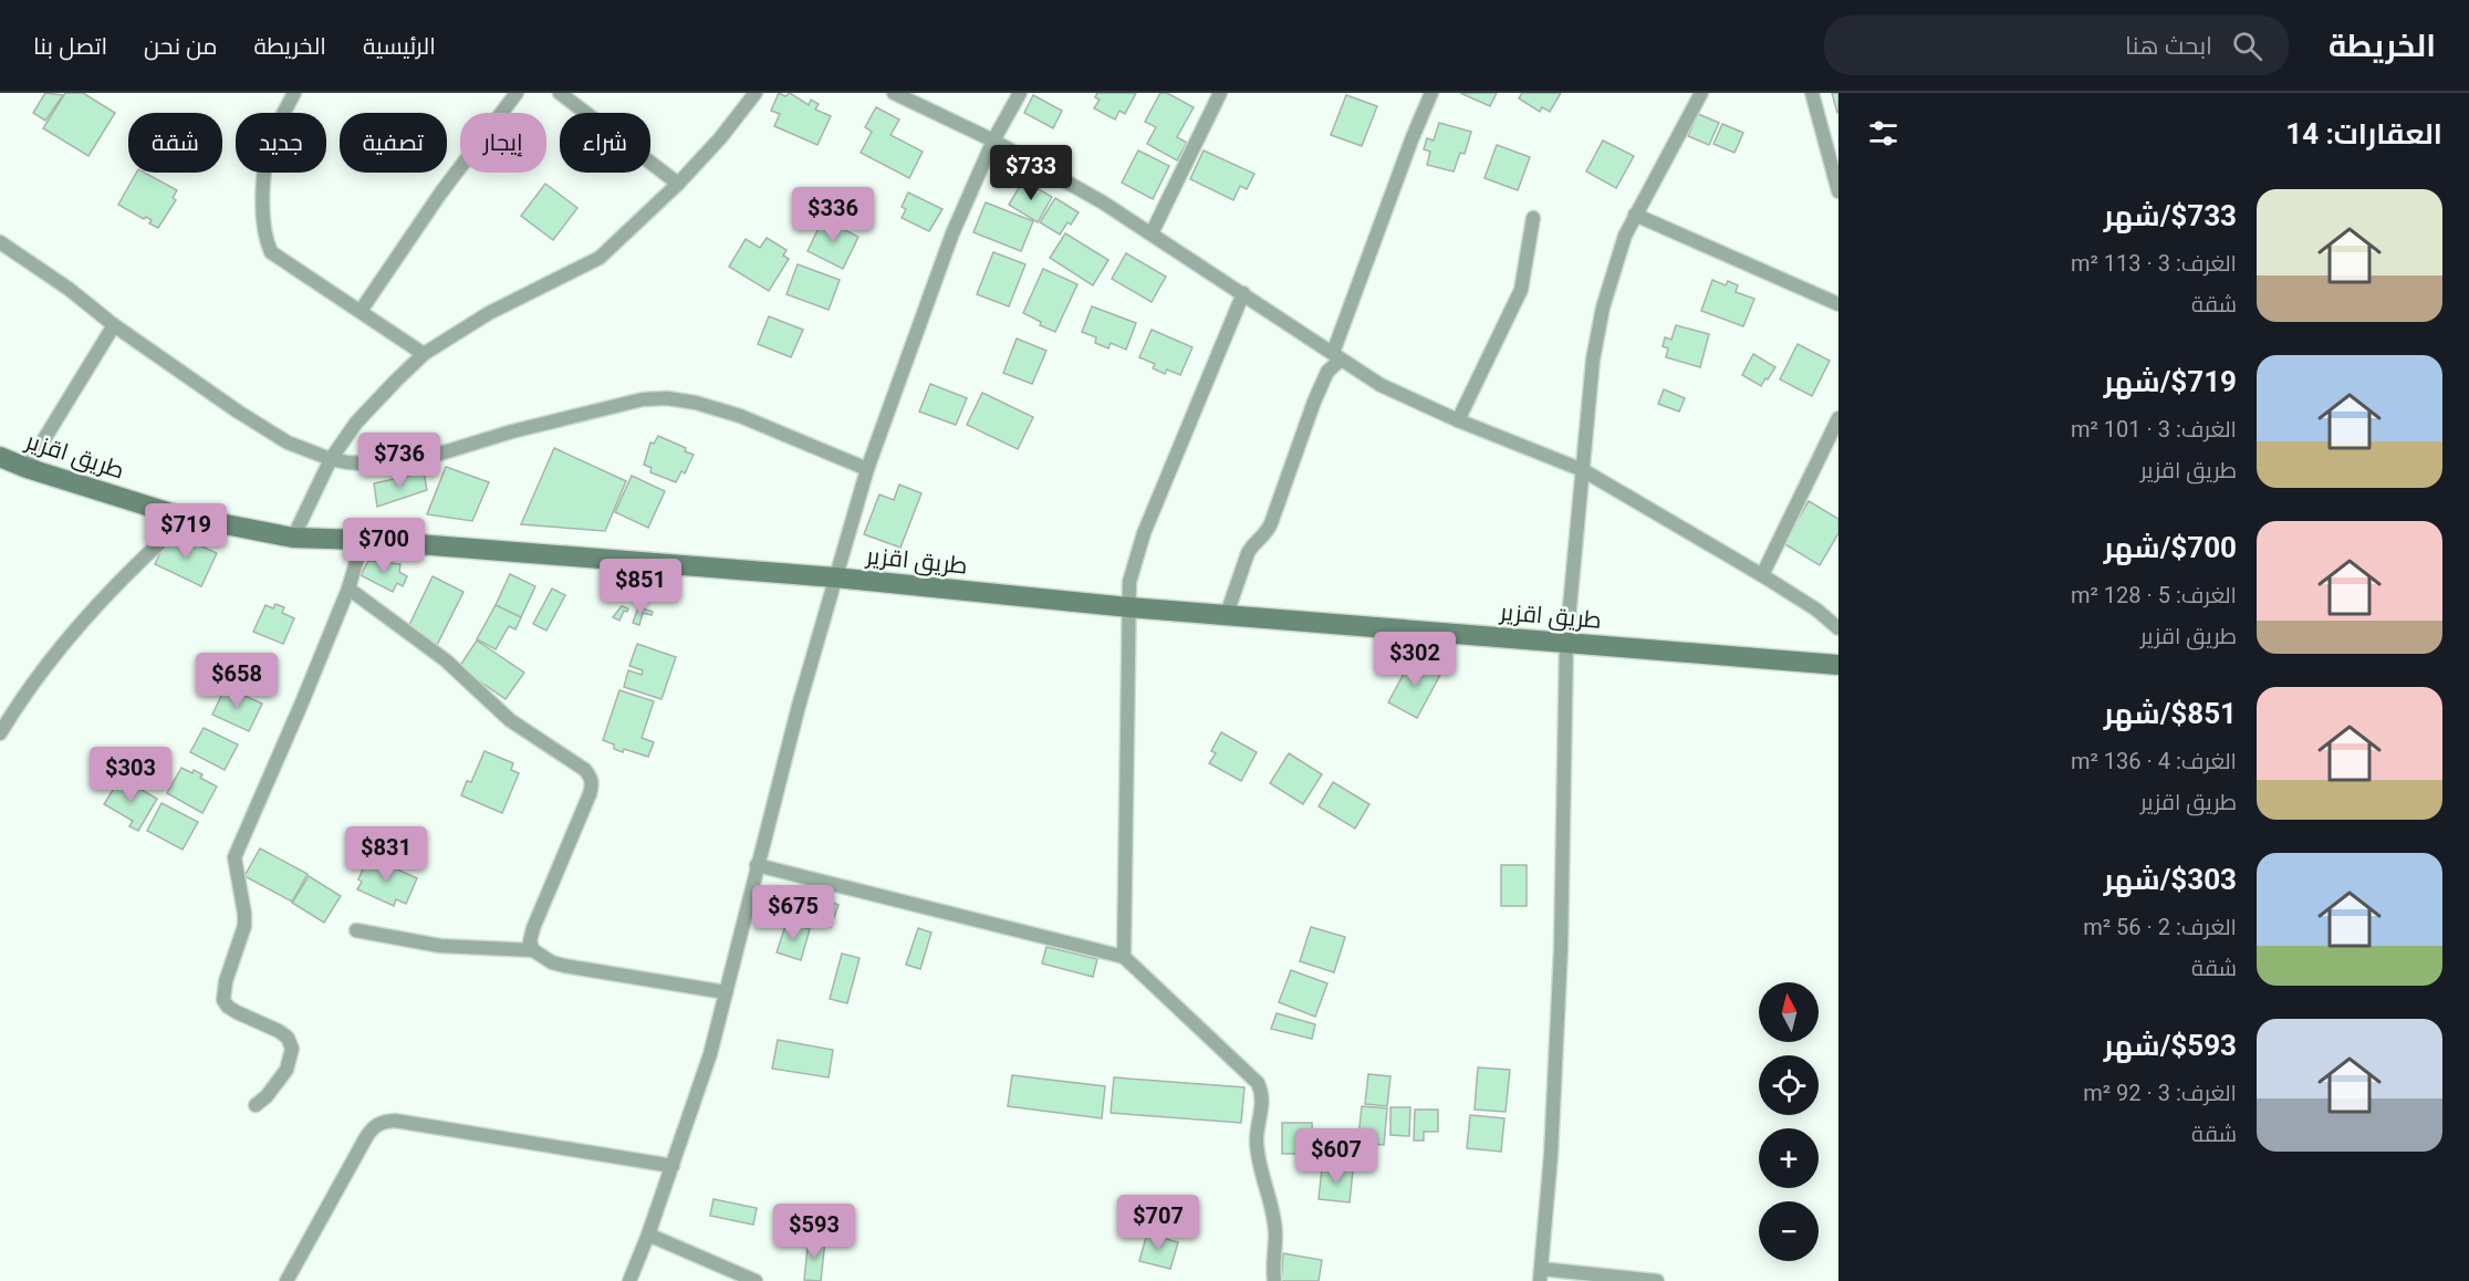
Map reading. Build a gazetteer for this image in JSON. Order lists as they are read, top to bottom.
{
  "streets": {
    "street": ["طريق اقزير"]
  },
  "north": "top",
  "page": {
    "header": "الخريطة",
    "search": "ابحث هنا",
    "nav": [
      "الرئيسية",
      "الخريطة",
      "من نحن",
      "اتصل بنا"
    ],
    "heading": "العقارات: 14",
    "chip": [
      "شراء",
      "إيجار",
      "تصفية",
      "جديد",
      "شقة"
    ],
    "price": [
      "$733",
      "$336",
      "$736",
      "$719",
      "$700",
      "$851",
      "$302",
      "$658",
      "$303",
      "$831",
      "$675",
      "$607",
      "$707",
      "$593"
    ],
    "list": [
      {
        "name": "$733/شهر",
        "note": "الغرف: 3 · 113 m² · شقة"
      },
      {
        "name": "$719/شهر",
        "note": "الغرف: 3 · 101 m² · طريق اقزير"
      },
      {
        "name": "$700/شهر",
        "note": "الغرف: 5 · 128 m² · طريق اقزير"
      },
      {
        "name": "$851/شهر",
        "note": "الغرف: 4 · 136 m² · طريق اقزير"
      },
      {
        "name": "$303/شهر",
        "note": "الغرف: 2 · 56 m² · شقة"
      },
      {
        "name": "$593/شهر",
        "note": "الغرف: 3 · 92 m² · شقة"
      }
    ],
    "map_buttons": ["+", "−"]
  }
}
